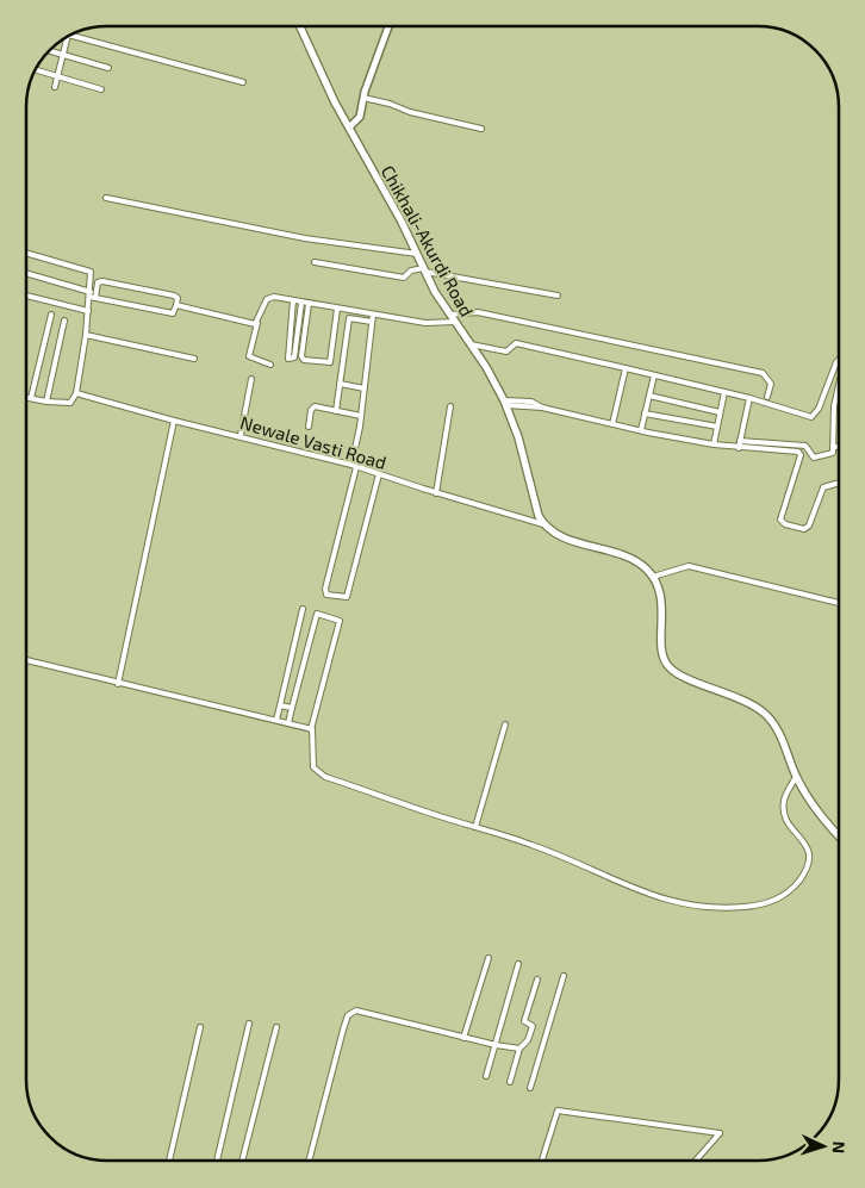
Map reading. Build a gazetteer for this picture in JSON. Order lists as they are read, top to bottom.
{
  "streets": {
    "main road": ["Chikhali-Akurdi Road"],
    "street": ["Newale Vasti Road"]
  },
  "crossings": [
    ["Chikhali-Akurdi Road", "Newale Vasti Road"]
  ],
  "north": "right"
}
